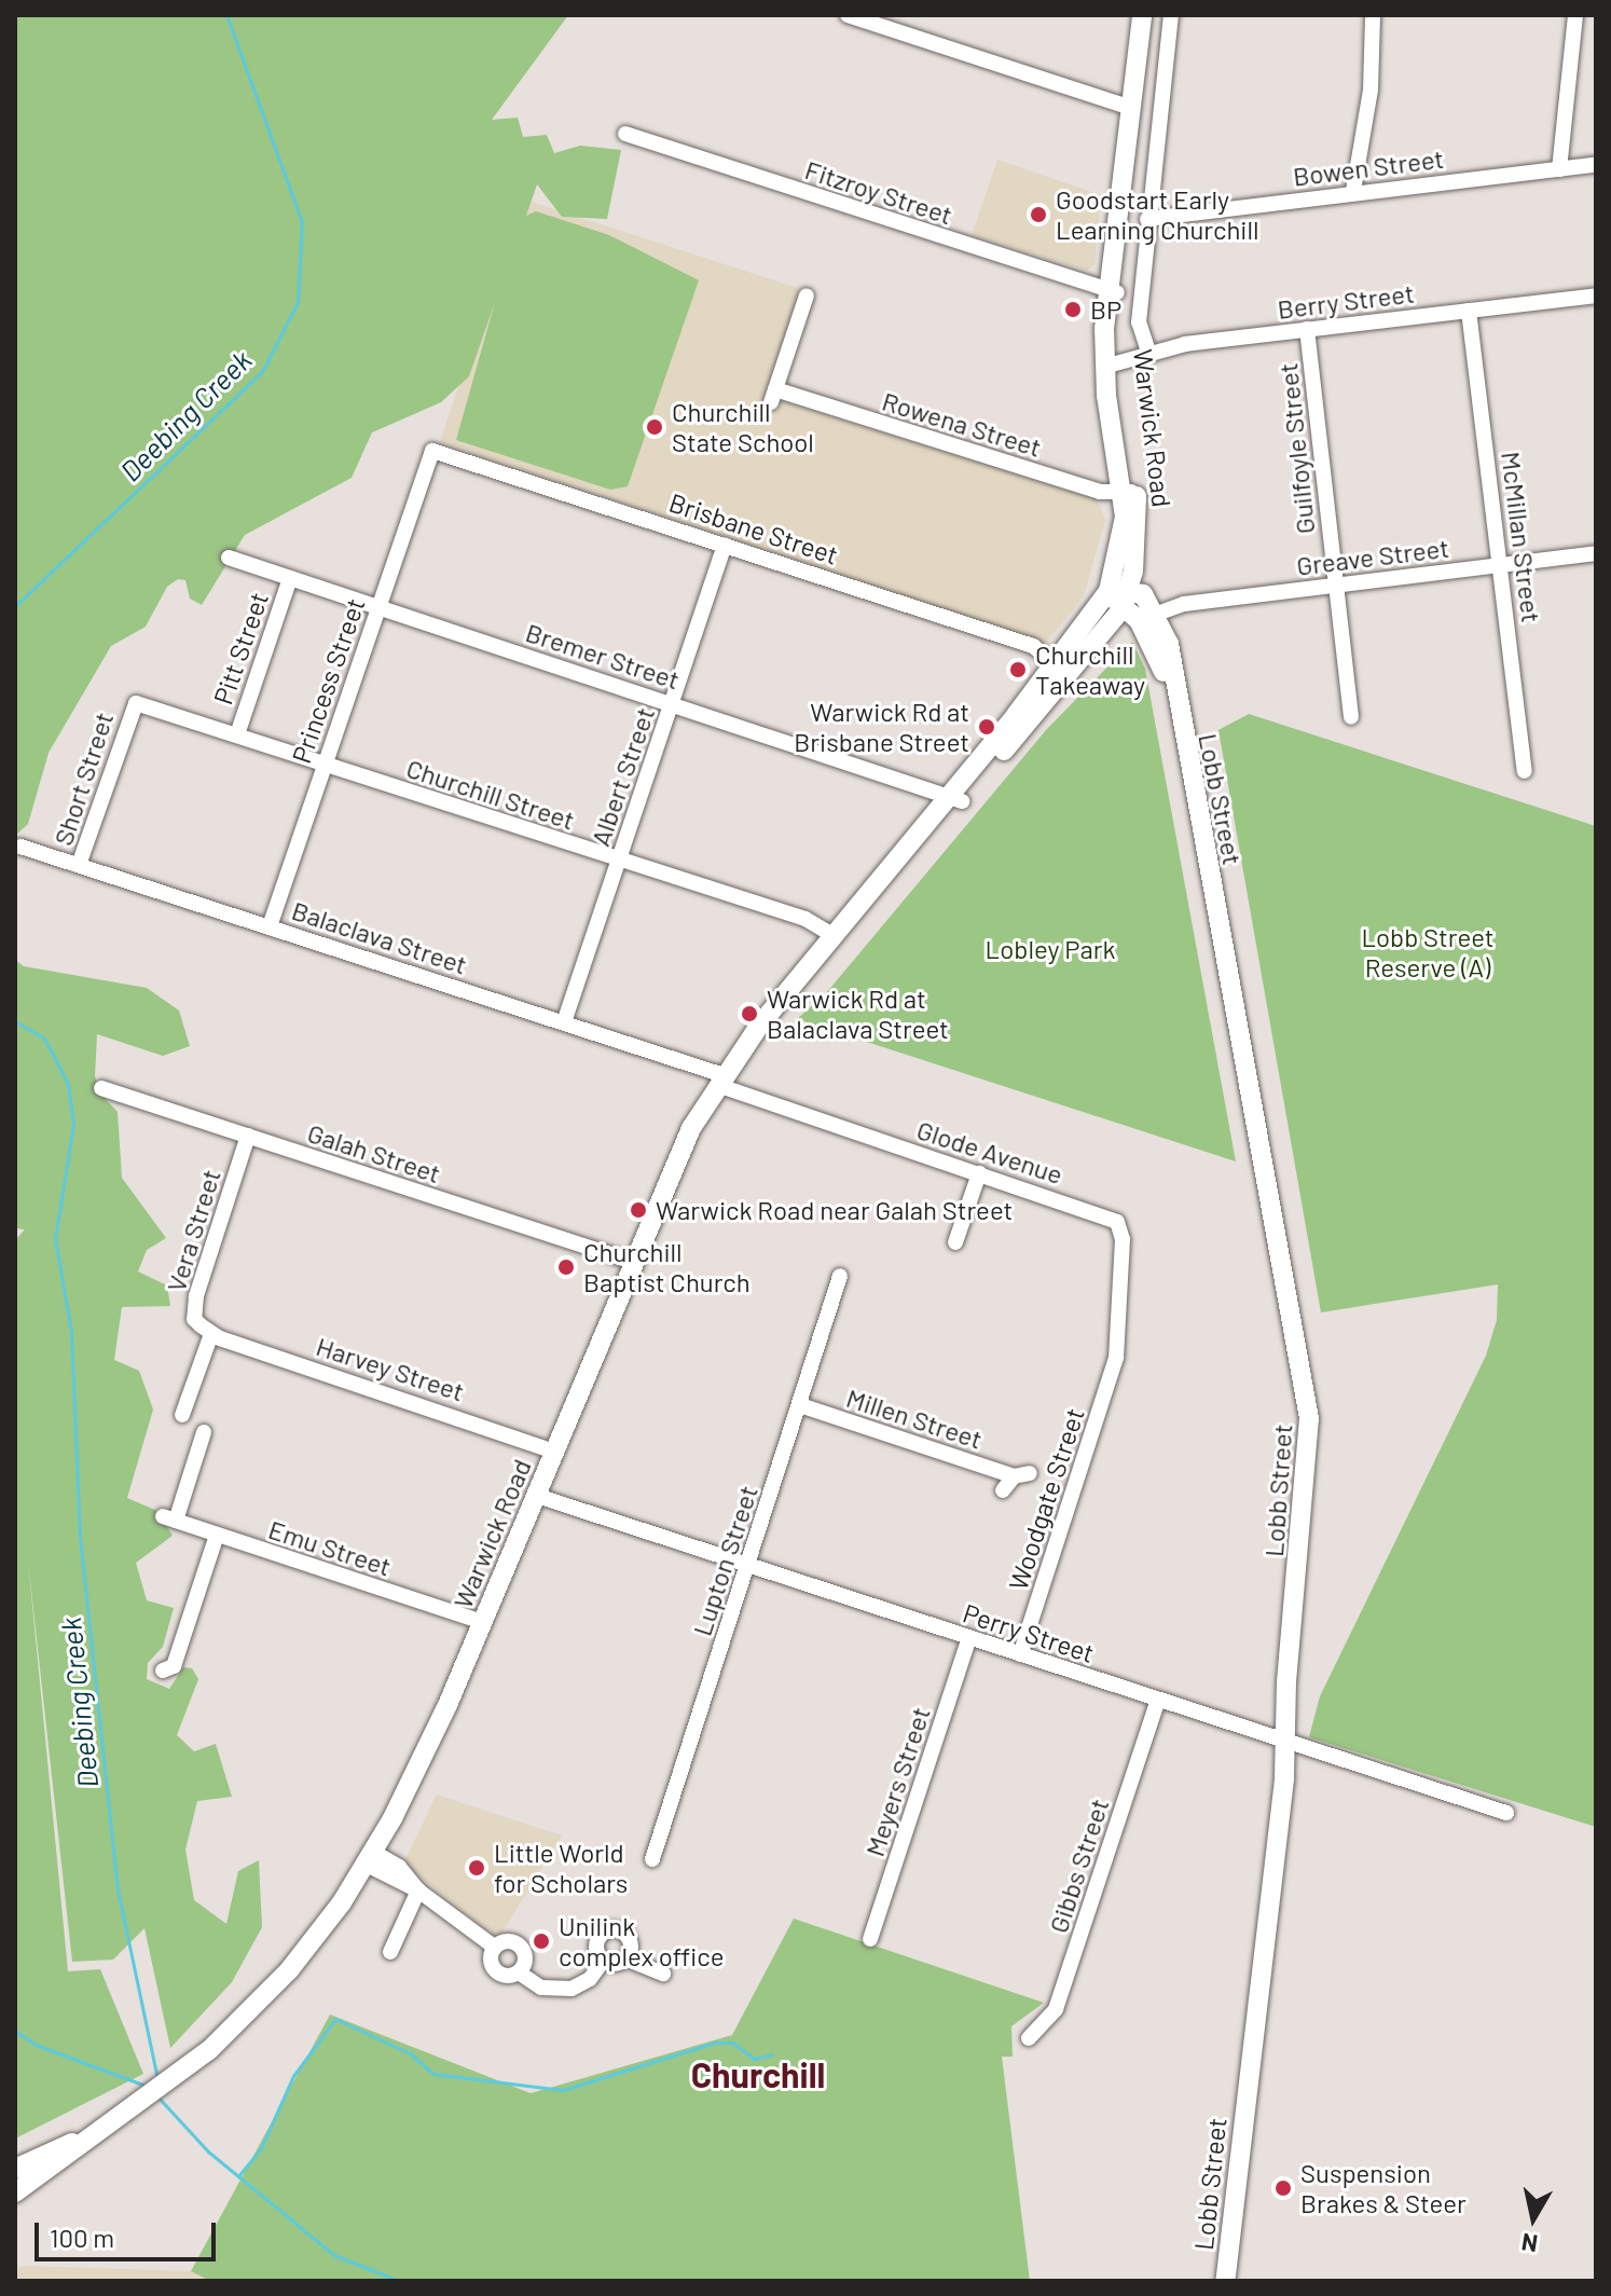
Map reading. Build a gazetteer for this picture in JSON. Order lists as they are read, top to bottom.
{
  "streets": {
    "main road": ["Warwick Road", "Lobb Street"],
    "street": [
      "Bowen Street",
      "Fitzroy Street",
      "Berry Street",
      "Rowena Street",
      "Guilfoyle Street",
      "Brisbane Street",
      "McMillan Street",
      "Greave Street",
      "Pitt Street",
      "Bremer Street",
      "Princess Street",
      "Albert Street",
      "Short Street",
      "Churchill Street",
      "Balaclava Street",
      "Glode Avenue",
      "Galah Street",
      "Vera Street",
      "Harvey Street",
      "Millen Street",
      "Woodgate Street",
      "Emu Street",
      "Lupton Street",
      "Perry Street",
      "Meyers Street",
      "Gibbs Street"
    ]
  },
  "crossings": [
    ["Bowen Street", "Warwick Road"],
    ["Fitzroy Street", "Warwick Road"],
    ["Berry Street", "Warwick Road"],
    ["Berry Street", "Guilfoyle Street"],
    ["Berry Street", "McMillan Street"],
    ["Rowena Street", "Warwick Road"],
    ["Warwick Road", "Brisbane Street"],
    ["Warwick Road", "Bremer Street"],
    ["Warwick Road", "Churchill Street"],
    ["Warwick Road", "Lobb Street"],
    ["Warwick Road", "Balaclava Street"],
    ["Warwick Road", "Glode Avenue"],
    ["Warwick Road", "Galah Street"],
    ["Warwick Road", "Harvey Street"],
    ["Warwick Road", "Emu Street"],
    ["Warwick Road", "Perry Street"],
    ["Guilfoyle Street", "Greave Street"],
    ["Brisbane Street", "Princess Street"],
    ["Brisbane Street", "Albert Street"],
    ["McMillan Street", "Greave Street"],
    ["Greave Street", "Lobb Street"],
    ["Pitt Street", "Bremer Street"],
    ["Pitt Street", "Churchill Street"],
    ["Bremer Street", "Princess Street"],
    ["Bremer Street", "Albert Street"],
    ["Princess Street", "Churchill Street"],
    ["Princess Street", "Balaclava Street"],
    ["Albert Street", "Churchill Street"],
    ["Albert Street", "Balaclava Street"],
    ["Short Street", "Churchill Street"],
    ["Short Street", "Balaclava Street"],
    ["Lobb Street", "Perry Street"],
    ["Balaclava Street", "Glode Avenue"],
    ["Glode Avenue", "Woodgate Street"],
    ["Galah Street", "Vera Street"],
    ["Vera Street", "Harvey Street"],
    ["Millen Street", "Lupton Street"],
    ["Woodgate Street", "Perry Street"],
    ["Lupton Street", "Perry Street"],
    ["Perry Street", "Meyers Street"],
    ["Perry Street", "Gibbs Street"]
  ],
  "districts": ["Churchill"],
  "water": ["Deebing Creek"],
  "parks": ["Lobb Street Reserve (A)", "Lobley Park"],
  "places": [
    "Goodstart Early Learning Churchill",
    "BP",
    "Churchill State School",
    "Churchill Takeaway",
    "Warwick Rd at Brisbane Street",
    "Warwick Rd at Balaclava Street",
    "Warwick Road near Galah Street",
    "Churchill Baptist Church",
    "Little World for Scholars",
    "Unilink complex office",
    "Suspension Brakes & Steer"
  ],
  "scale_bar": "100 m",
  "north": "bottom"
}
